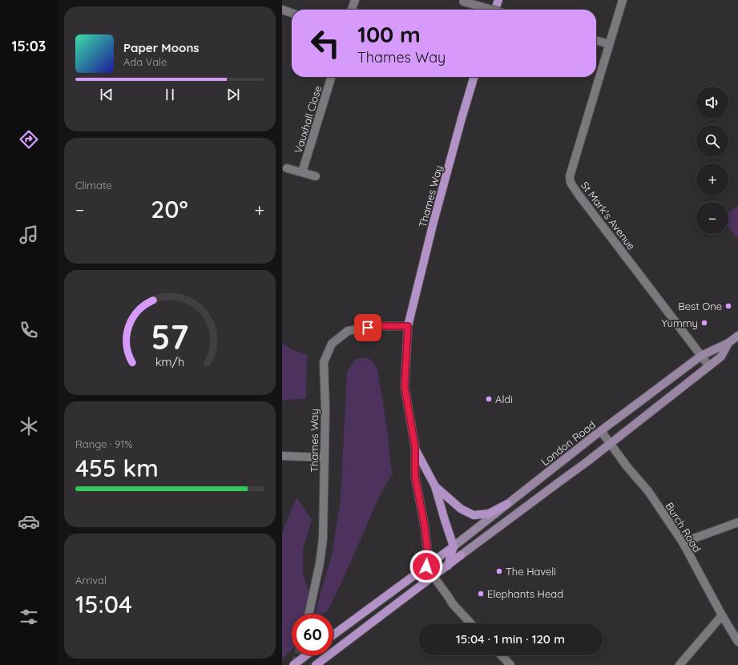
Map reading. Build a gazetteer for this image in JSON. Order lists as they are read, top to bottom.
{
  "streets": {
    "main road": ["Thames Way", "London Road"],
    "street": ["Vauxhall Close", "St Mark's Avenue", "Burch Road"]
  },
  "crossings": [
    ["Thames Way", "London Road"],
    ["St Mark's Avenue", "London Road"],
    ["London Road", "Burch Road"]
  ],
  "places": [
    "Best One",
    "Yummy",
    "Aldi",
    "The Haveli",
    "Elephants Head"
  ],
  "page": {
    "tabs": "15:03",
    "turn": ["100 m", "Thames Way"],
    "song": ["Paper Moons", "Ada Vale"],
    "map_buttons": ["+", "−"],
    "tile": [
      "Climate",
      ["Range · 91%", "455 km"],
      ["Arrival", "15:04"]
    ],
    "heat": ["−", "20°", "+"],
    "limit": "60",
    "trip": "15:04 · 1 min · 120 m",
    "gauge": ["57", "km/h"]
  }
}
